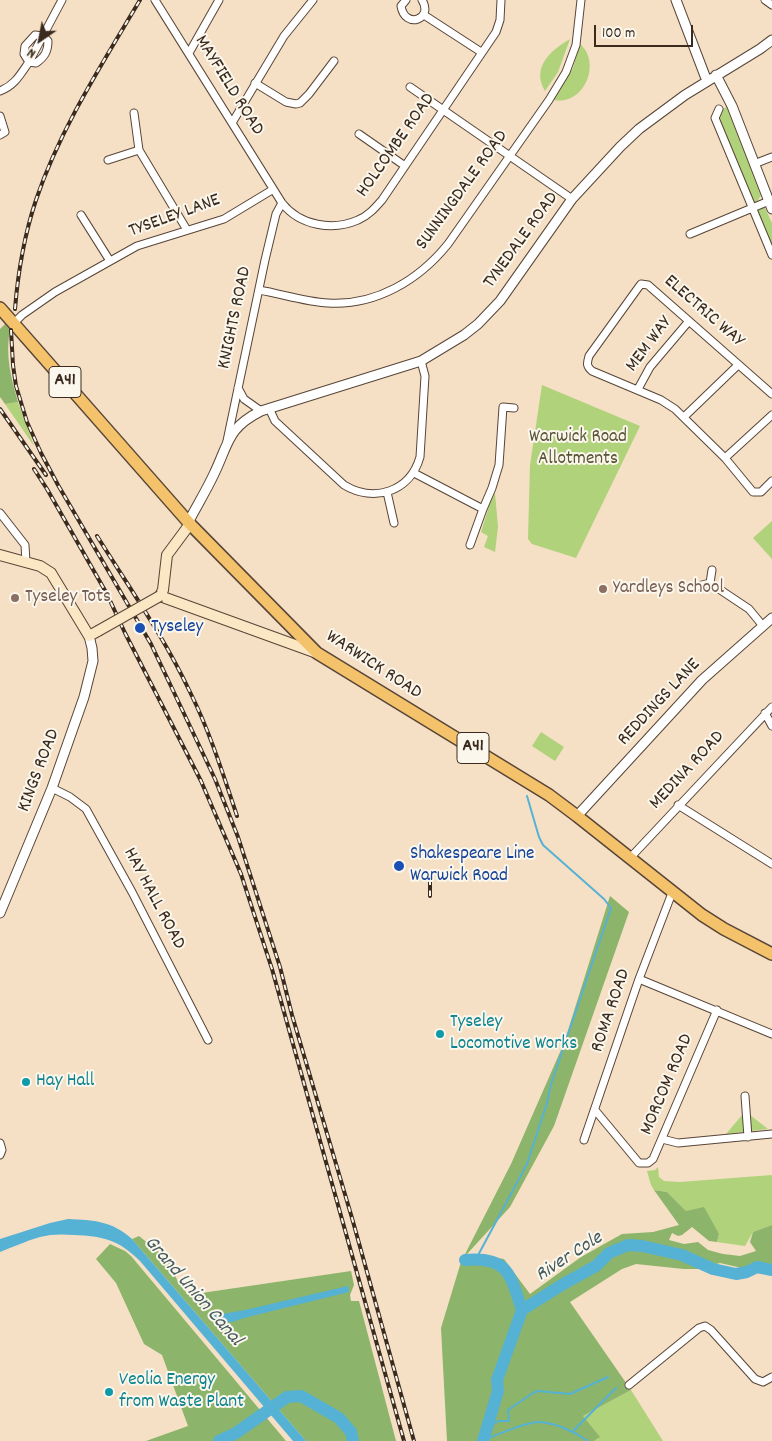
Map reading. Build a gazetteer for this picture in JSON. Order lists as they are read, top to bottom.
{
  "streets": {
    "highway": ["A41", "WARWICK ROAD"],
    "street": [
      "MAYFIELD ROAD",
      "HOLCOMBE ROAD",
      "SUNNINGDALE ROAD",
      "TYSELEY LANE",
      "TYNEDALE ROAD",
      "ELECTRIC WAY",
      "KNIGHTS ROAD",
      "MEM WAY",
      "REDDINGS LANE",
      "KINGS ROAD",
      "MEDINA ROAD",
      "HAY HALL ROAD",
      "ROMA ROAD",
      "MORCOM ROAD"
    ]
  },
  "crossings": [
    ["MAYFIELD ROAD", "HOLCOMBE ROAD"],
    ["MAYFIELD ROAD", "TYSELEY LANE"],
    ["HOLCOMBE ROAD", "TYSELEY LANE"],
    ["HOLCOMBE ROAD", "KNIGHTS ROAD"],
    ["SUNNINGDALE ROAD", "KNIGHTS ROAD"],
    ["TYSELEY LANE", "WARWICK ROAD"],
    ["TYNEDALE ROAD", "KNIGHTS ROAD"],
    ["ELECTRIC WAY", "MEM WAY"],
    ["KNIGHTS ROAD", "WARWICK ROAD"],
    ["WARWICK ROAD", "REDDINGS LANE"],
    ["WARWICK ROAD", "MEDINA ROAD"],
    ["WARWICK ROAD", "ROMA ROAD"],
    ["KINGS ROAD", "HAY HALL ROAD"],
    ["ROMA ROAD", "MORCOM ROAD"]
  ],
  "water": ["River Cole", "Grand Union Canal"],
  "parks": ["Warwick Road Allotments"],
  "places": [
    "Yardleys School",
    "Tyseley Tots",
    "Tyseley",
    "Shakespeare Line Warwick Road",
    "Tyseley Locomotive Works",
    "Hay Hall",
    "Veolia Energy from Waste Plant"
  ],
  "scale_bar": "100 m",
  "north": "bottom left"
}
